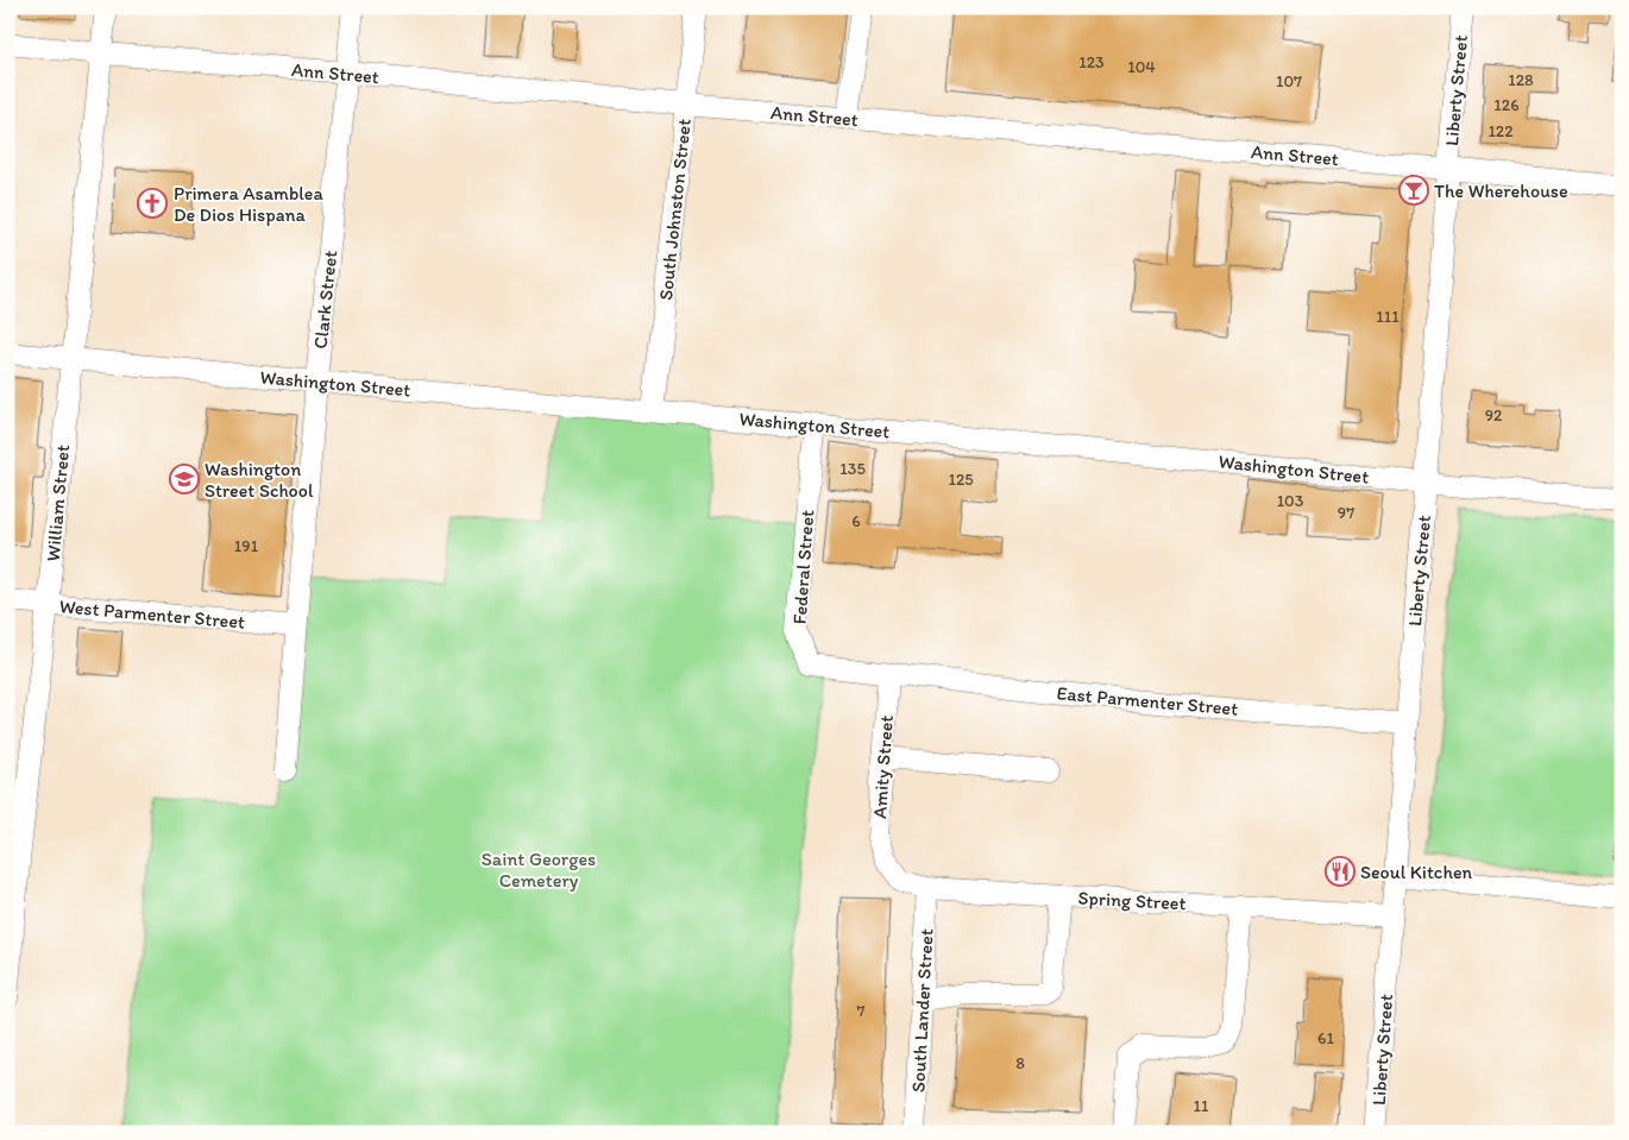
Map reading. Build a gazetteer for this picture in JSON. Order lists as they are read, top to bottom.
{
  "streets": {
    "street": [
      "Ann Street",
      "Liberty Street",
      "South Johnston Street",
      "Clark Street",
      "Washington Street",
      "William Street",
      "Federal Street",
      "West Parmenter Street",
      "East Parmenter Street",
      "Amity Street",
      "Spring Street",
      "South Lander Street"
    ]
  },
  "crossings": [
    ["Ann Street", "Liberty Street"],
    ["Ann Street", "South Johnston Street"],
    ["Ann Street", "Clark Street"],
    ["Ann Street", "William Street"],
    ["Liberty Street", "Washington Street"],
    ["Liberty Street", "East Parmenter Street"],
    ["Liberty Street", "Spring Street"],
    ["South Johnston Street", "Washington Street"],
    ["Clark Street", "Washington Street"],
    ["Clark Street", "West Parmenter Street"],
    ["Washington Street", "William Street"],
    ["Washington Street", "Federal Street"],
    ["William Street", "West Parmenter Street"],
    ["Federal Street", "East Parmenter Street"],
    ["Federal Street", "Amity Street"],
    ["East Parmenter Street", "Amity Street"],
    ["Amity Street", "Spring Street"],
    ["Spring Street", "South Lander Street"]
  ],
  "parks": ["Saint Georges Cemetery"],
  "places": {
    "bar": ["The Wherehouse"],
    "church": ["Primera Asamblea De Dios Hispana"],
    "school or university": ["Washington Street School"],
    "restaurant": ["Seoul Kitchen"]
  },
  "house_numbers": [
    "123",
    "104",
    "128",
    "107",
    "126",
    "122",
    "111",
    "92",
    "135",
    "125",
    "103",
    "97",
    "6",
    "191",
    "7",
    "61",
    "8",
    "11"
  ]
}
